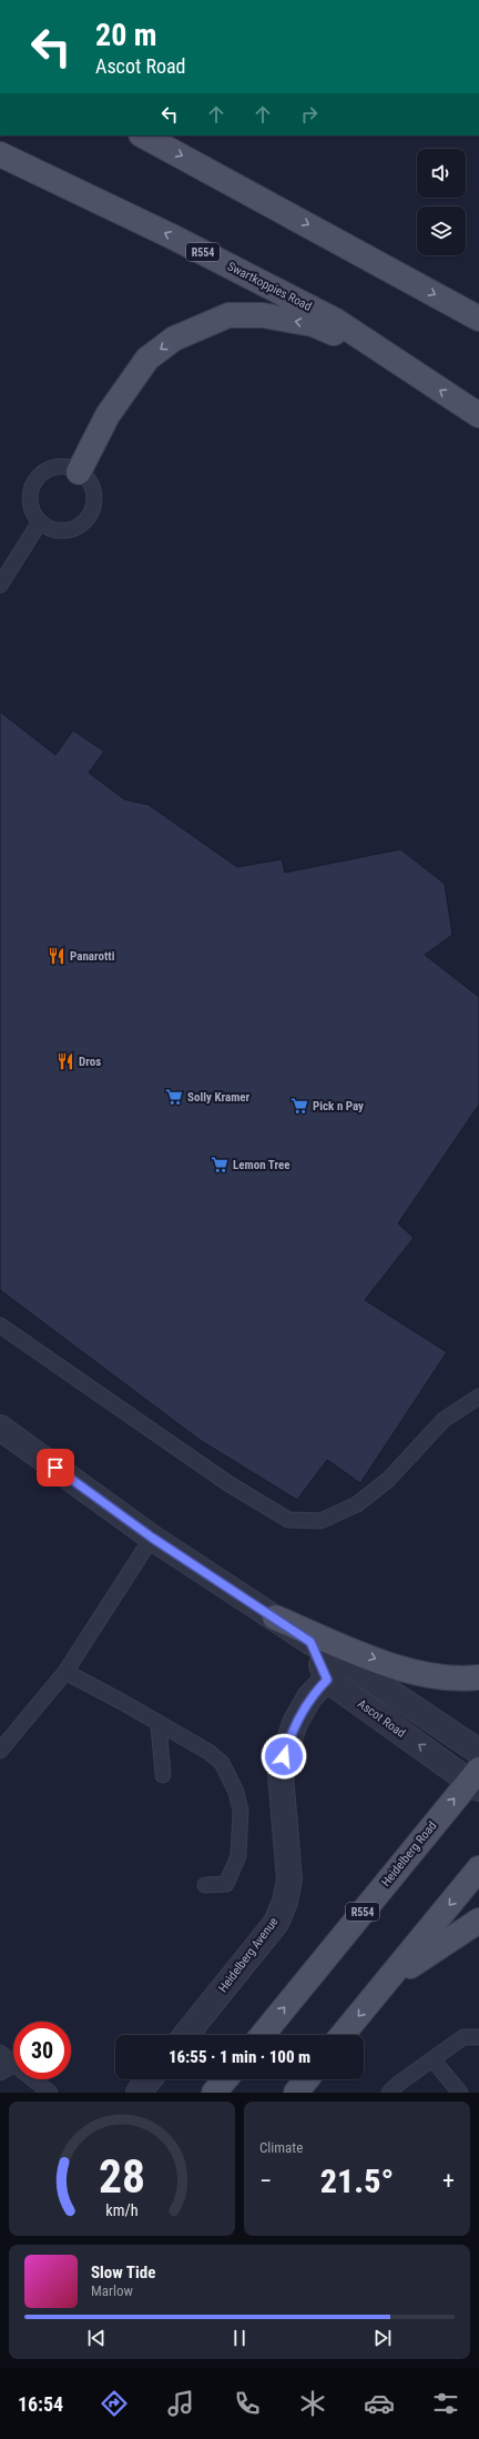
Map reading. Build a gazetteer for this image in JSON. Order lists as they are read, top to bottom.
{
  "streets": {
    "main road": ["R554", "Swartkoppies Road", "Heidelberg Road"],
    "street": ["Ascot Road", "Heidelberg Avenue"]
  },
  "crossings": [
    ["Ascot Road", "Heidelberg Road"],
    ["Ascot Road", "Heidelberg Avenue"]
  ],
  "places": {
    "restaurant": ["Panarotti", "Dros"],
    "supermarket": ["Solly Kramer", "Pick n Pay", "Lemon Tree"]
  },
  "page": {
    "turn": ["20 m", "Ascot Road"],
    "limit": "30",
    "trip": "16:55 · 1 min · 100 m",
    "tile": "Climate",
    "heat": ["−", "21.5°", "+"],
    "song": ["Slow Tide", "Marlow"],
    "tabs": "16:54",
    "gauge": ["28", "km/h"]
  }
}
